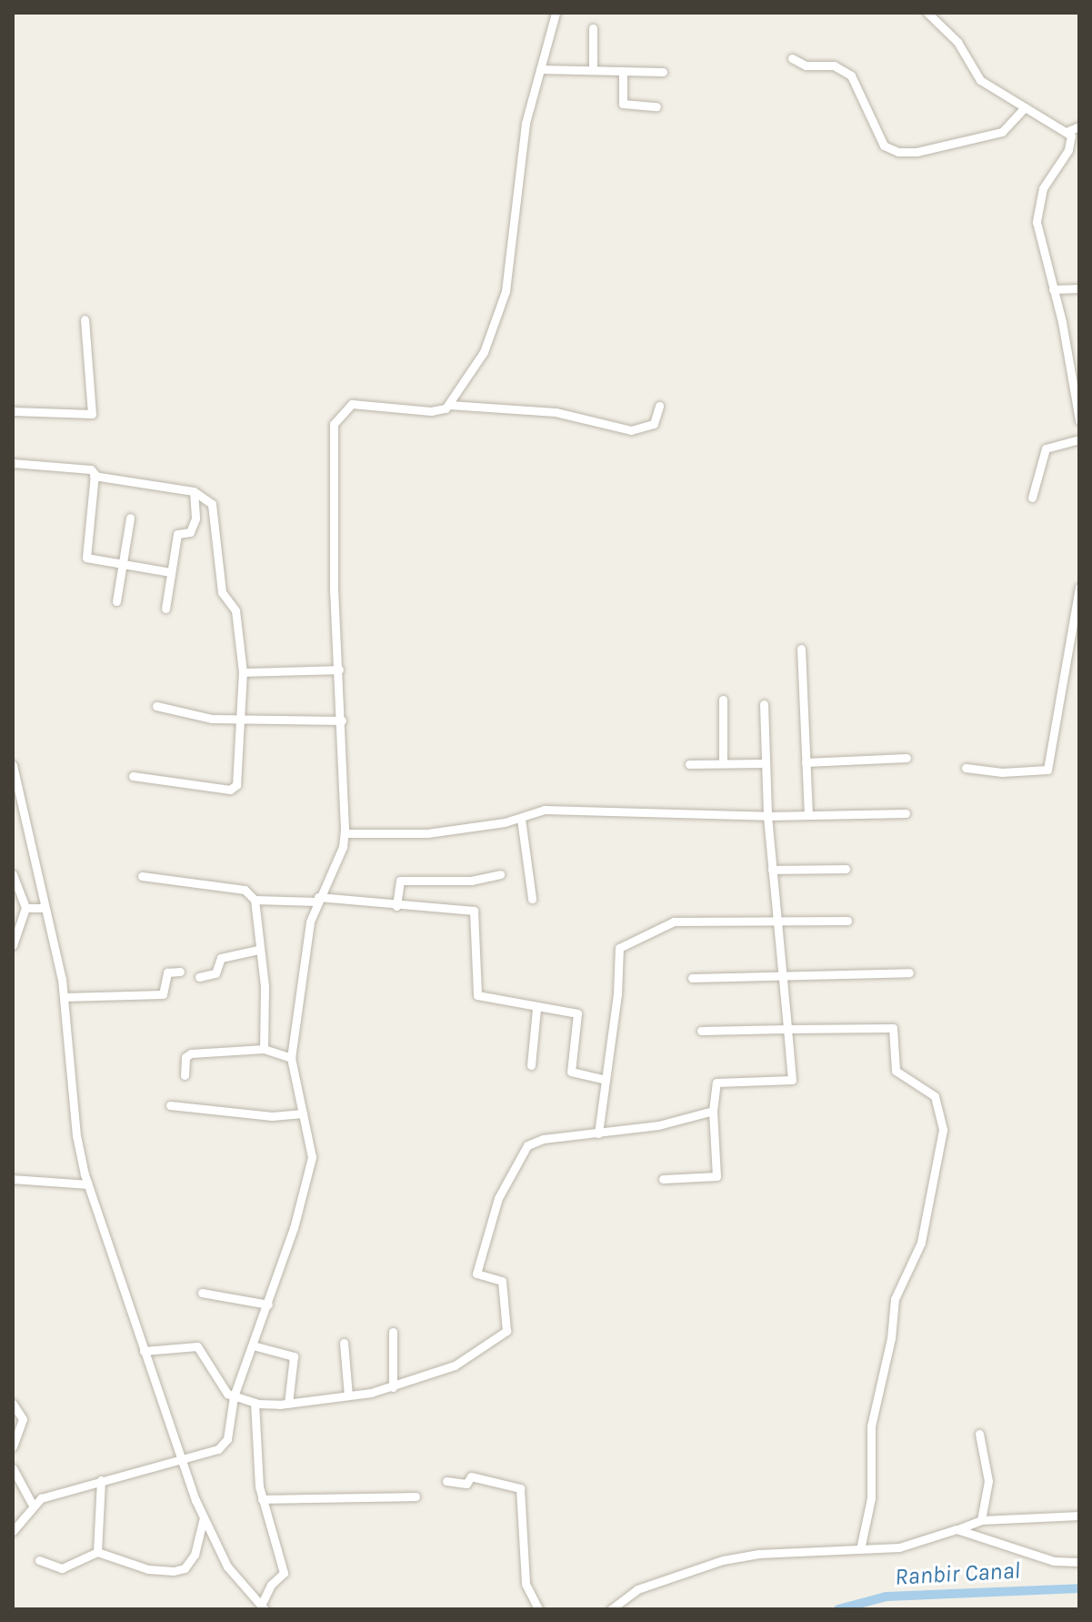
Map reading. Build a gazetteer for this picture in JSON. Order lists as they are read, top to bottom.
{
  "water": ["Ranbir Canal"]
}
